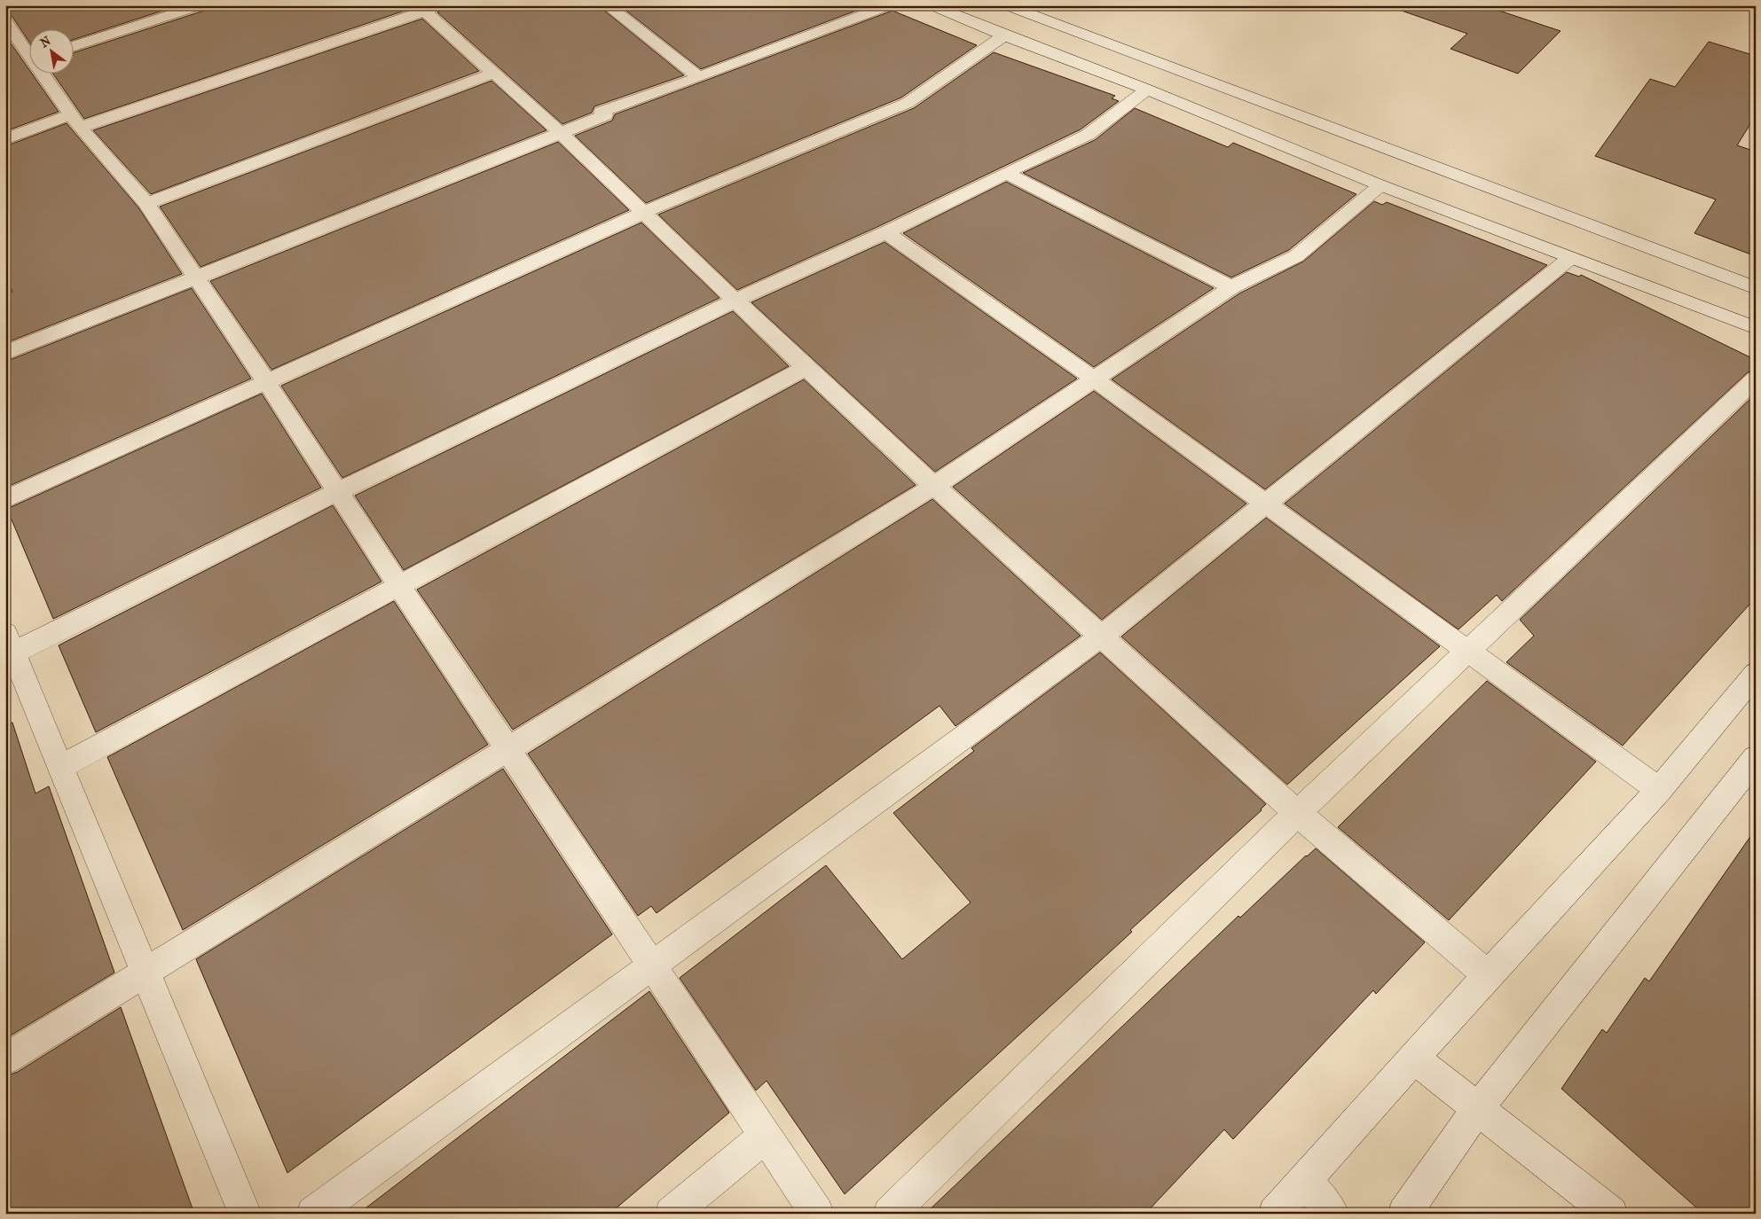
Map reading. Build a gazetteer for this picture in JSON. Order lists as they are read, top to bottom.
{
  "north": "top left"
}
